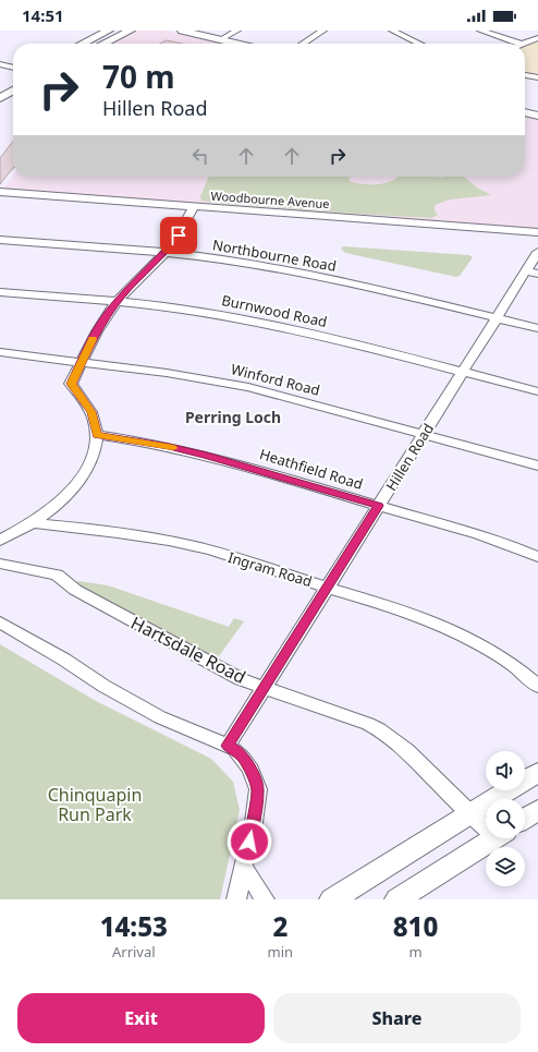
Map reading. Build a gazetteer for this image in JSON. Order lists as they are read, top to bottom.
{
  "streets": {
    "street": [
      "Woodbourne Avenue",
      "Northbourne Road",
      "Burnwood Road",
      "Winford Road",
      "Hillen Road",
      "Heathfield Road",
      "Ingram Road",
      "Hartsdale Road"
    ]
  },
  "crossings": [
    ["Northbourne Road", "Hillen Road"],
    ["Burnwood Road", "Hillen Road"],
    ["Winford Road", "Hillen Road"],
    ["Hillen Road", "Heathfield Road"],
    ["Hillen Road", "Ingram Road"],
    ["Hillen Road", "Hartsdale Road"]
  ],
  "districts": ["Perring Loch"],
  "parks": ["Chinquapin Run Park"],
  "page": {
    "status": "14:51",
    "turn": ["70 m", "Hillen Road"],
    "eta": [
      "14:53",
      "Arrival",
      "2",
      "min",
      "810",
      "m"
    ],
    "buttons": ["Exit", "Share"]
  }
}
